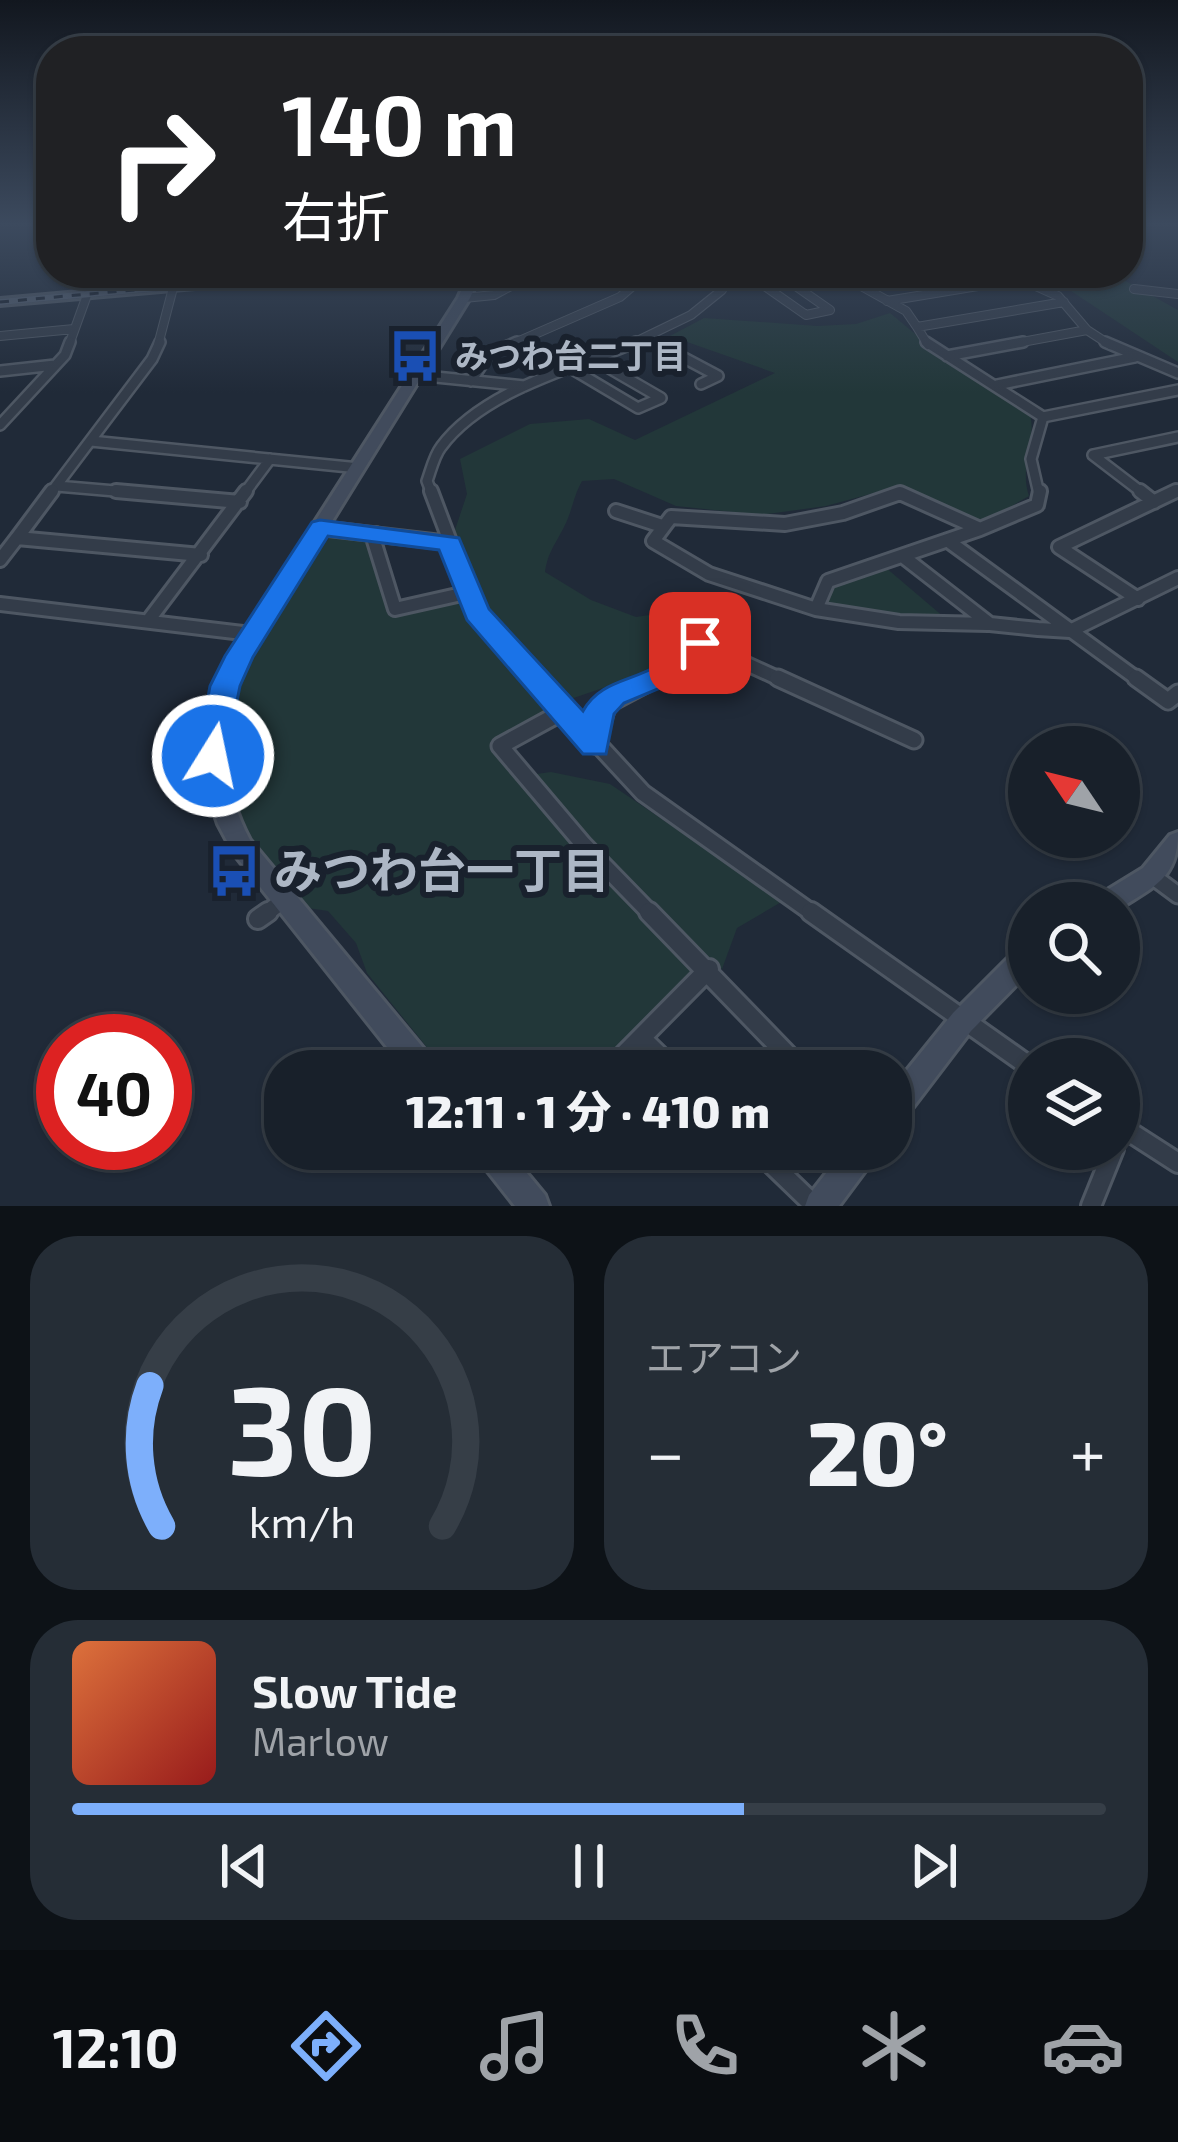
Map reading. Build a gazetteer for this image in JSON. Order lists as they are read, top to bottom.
{
  "places": {
    "bus stop": ["みつわ台二丁目", "みつわ台一丁目"]
  },
  "north": "top left",
  "page": {
    "turn": ["140 m", "右折"],
    "limit": "40",
    "trip": "12:11 · 1 分 · 410 m",
    "tile": "エアコン",
    "heat": ["−", "20°", "+"],
    "song": ["Slow Tide", "Marlow"],
    "tabs": "12:10",
    "gauge": ["30", "km/h"]
  }
}
